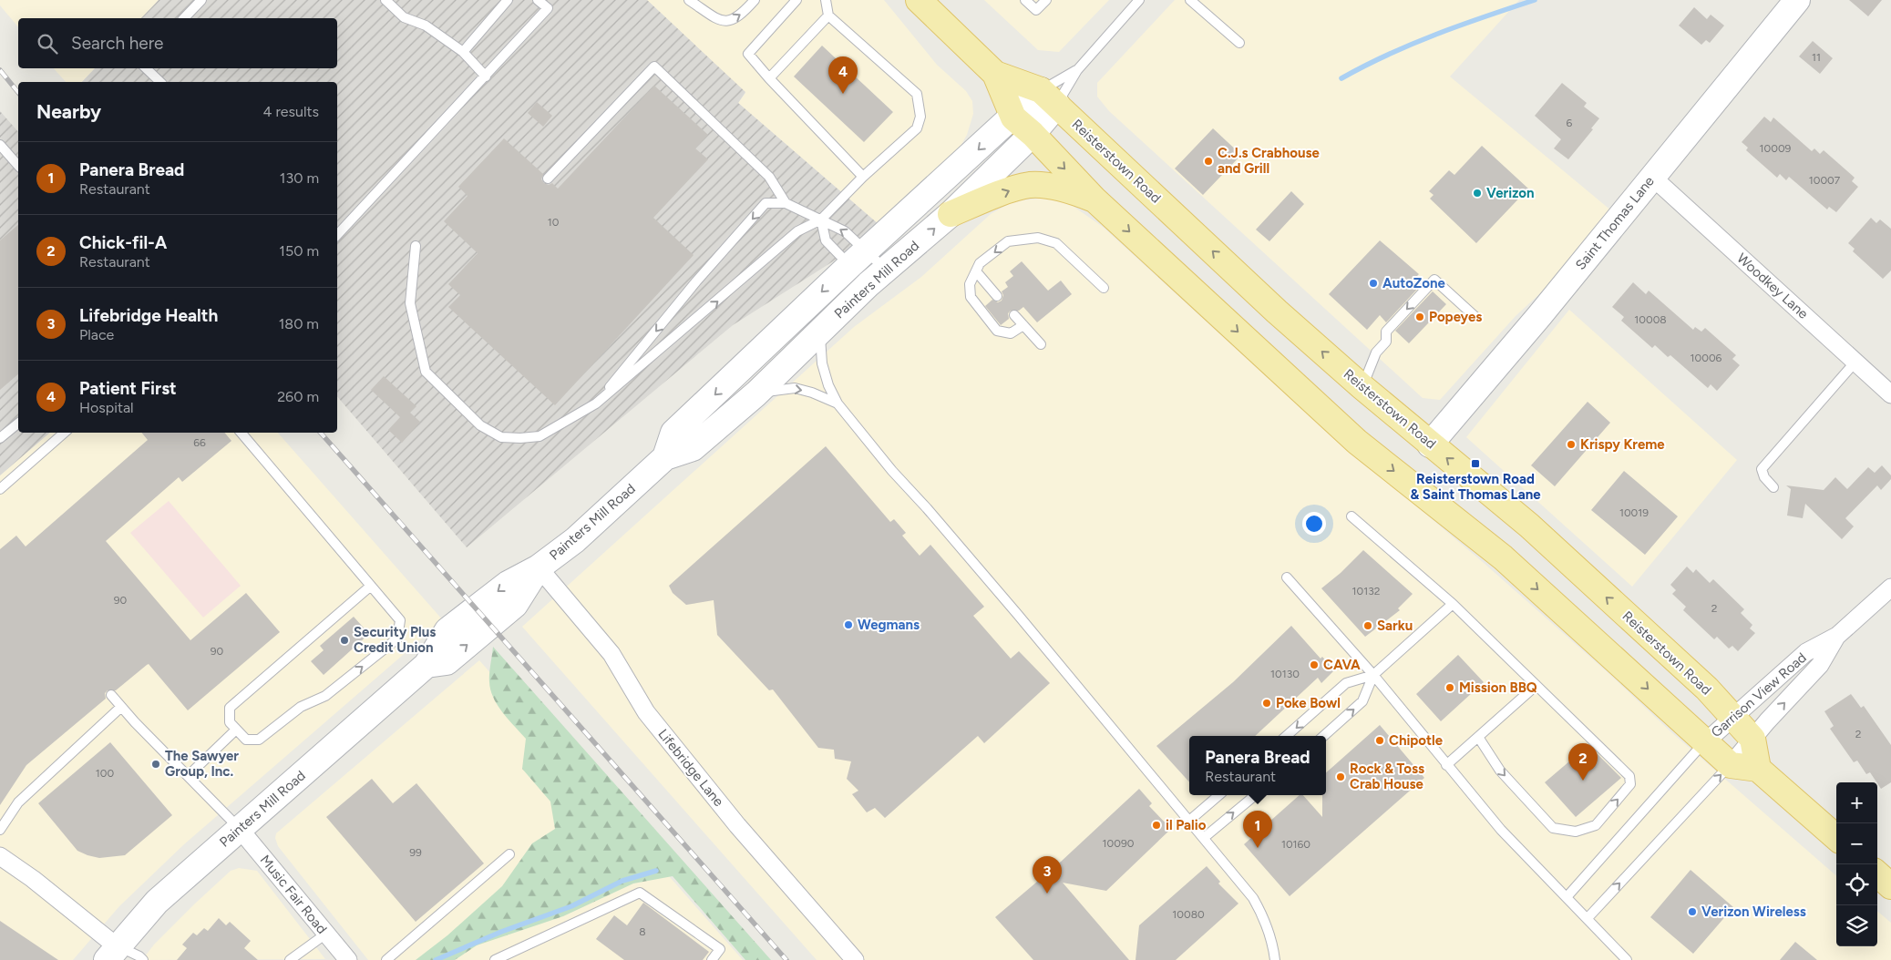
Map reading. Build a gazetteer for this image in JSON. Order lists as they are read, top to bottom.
{
  "streets": {
    "main road": ["Reisterstown Road", "Saint Thomas Lane", "Painters Mill Road"],
    "street": [
      "Woodkey Lane",
      "Garrison View Road",
      "Lifebridge Lane",
      "Music Fair Road"
    ]
  },
  "crossings": [
    ["Reisterstown Road", "Saint Thomas Lane"],
    ["Reisterstown Road", "Painters Mill Road"],
    ["Reisterstown Road", "Garrison View Road"],
    ["Saint Thomas Lane", "Woodkey Lane"],
    ["Painters Mill Road", "Lifebridge Lane"],
    ["Painters Mill Road", "Music Fair Road"]
  ],
  "places": {
    "other": [
      "C.J.s Crabhouse and Grill",
      "Verizon",
      "AutoZone",
      "Popeyes",
      "Krispy Kreme",
      "Wegmans",
      "Sarku",
      "Security Plus Credit Union",
      "CAVA",
      "Mission BBQ",
      "Poke Bowl",
      "Chipotle",
      "The Sawyer Group, Inc.",
      "Rock & Toss Crab House",
      "il Palio",
      "Verizon Wireless"
    ],
    "transit": ["Reisterstown Road & Saint Thomas Lane"]
  },
  "house_numbers": [
    "11",
    "6",
    "10009",
    "10007",
    "10",
    "10008",
    "10006",
    "66",
    "10019",
    "10132",
    "90",
    "2",
    "90",
    "10130",
    "2",
    "100",
    "10090",
    "10160",
    "99",
    "10080",
    "8"
  ],
  "page": {
    "search": "Search here",
    "pins": [
      "4",
      "2",
      "1",
      "3"
    ],
    "heading": ["Nearby", "4 results"],
    "list": [
      {
        "mark": "1",
        "name": "Panera Bread",
        "note": "Restaurant",
        "value": "130 m"
      },
      {
        "mark": "2",
        "name": "Chick-fil-A",
        "note": "Restaurant",
        "value": "150 m"
      },
      {
        "mark": "3",
        "name": "Lifebridge Health",
        "note": "Place",
        "value": "180 m"
      },
      {
        "mark": "4",
        "name": "Patient First",
        "note": "Hospital",
        "value": "260 m"
      }
    ],
    "popup": ["Panera Bread", "Restaurant"],
    "map_buttons": ["+", "−"]
  }
}
